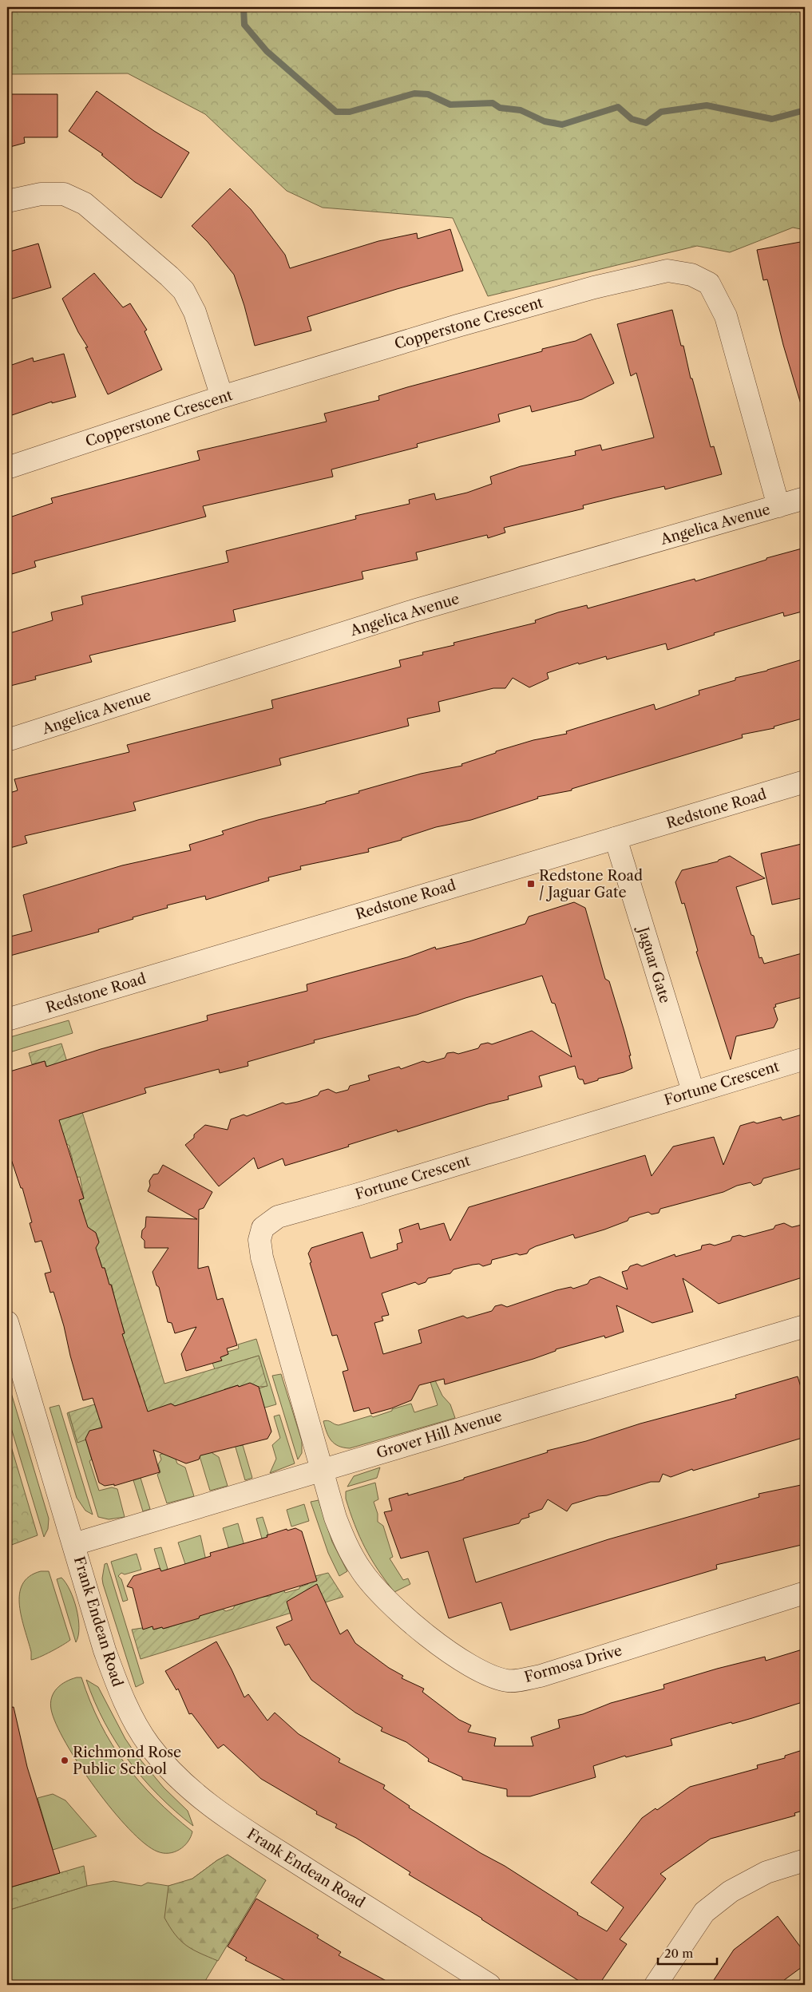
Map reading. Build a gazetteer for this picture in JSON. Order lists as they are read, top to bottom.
{
  "streets": {
    "street": [
      "Copperstone Crescent",
      "Angelica Avenue",
      "Redstone Road",
      "Jaguar Gate",
      "Fortune Crescent",
      "Grover Hill Avenue",
      "Frank Endean Road",
      "Formosa Drive"
    ]
  },
  "crossings": [
    ["Copperstone Crescent", "Angelica Avenue"],
    ["Redstone Road", "Jaguar Gate"],
    ["Jaguar Gate", "Fortune Crescent"],
    ["Fortune Crescent", "Grover Hill Avenue"],
    ["Fortune Crescent", "Formosa Drive"],
    ["Grover Hill Avenue", "Frank Endean Road"],
    ["Grover Hill Avenue", "Formosa Drive"]
  ],
  "places": {
    "transit": ["Redstone Road / Jaguar Gate"],
    "other": ["Richmond Rose Public School"]
  },
  "scale_bar": "20 m"
}
